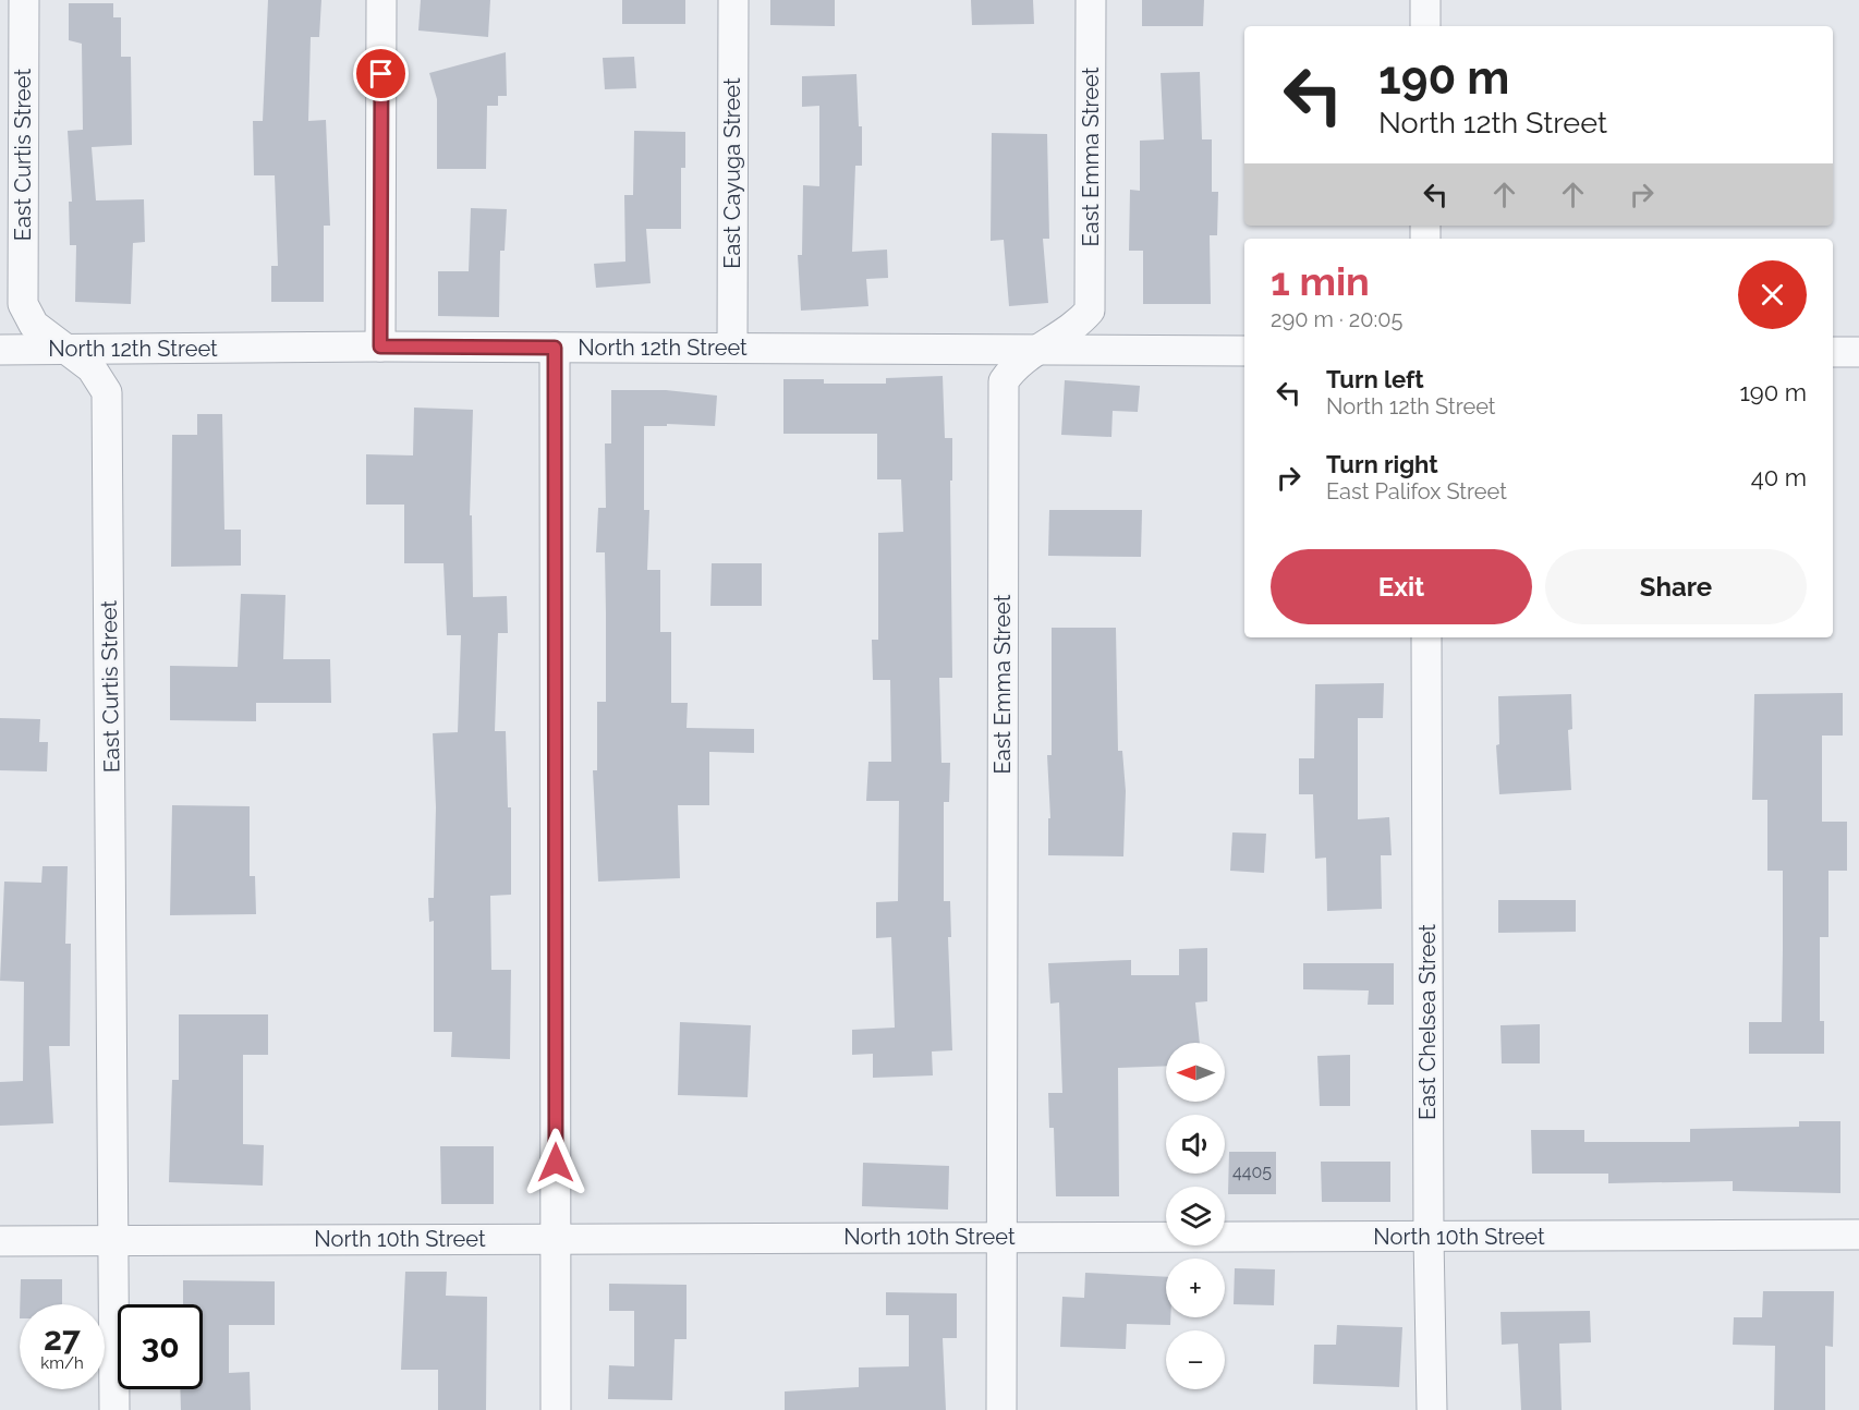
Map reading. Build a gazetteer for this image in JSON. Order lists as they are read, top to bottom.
{
  "streets": {
    "street": [
      "East Curtis Street",
      "East Emma Street",
      "East Cayuga Street",
      "North 12th Street",
      "East Chelsea Street",
      "North 10th Street"
    ]
  },
  "crossings": [
    ["East Curtis Street", "North 12th Street"],
    ["East Curtis Street", "North 10th Street"],
    ["East Emma Street", "North 12th Street"],
    ["East Emma Street", "North 10th Street"],
    ["East Cayuga Street", "North 12th Street"],
    ["East Chelsea Street", "North 10th Street"]
  ],
  "house_numbers": ["4405"],
  "north": "left",
  "page": {
    "turn": ["190 m", "North 12th Street"],
    "heading": ["1 min", "290 m · 20:05"],
    "list": [
      {
        "name": "Turn left",
        "note": "North 12th Street",
        "value": "190 m"
      },
      {
        "name": "Turn right",
        "note": "East Palifox Street",
        "value": "40 m"
      }
    ],
    "buttons": ["Exit", "Share"],
    "map_buttons": ["+", "−"],
    "speed": "27 km/h",
    "limit": "30"
  }
}
